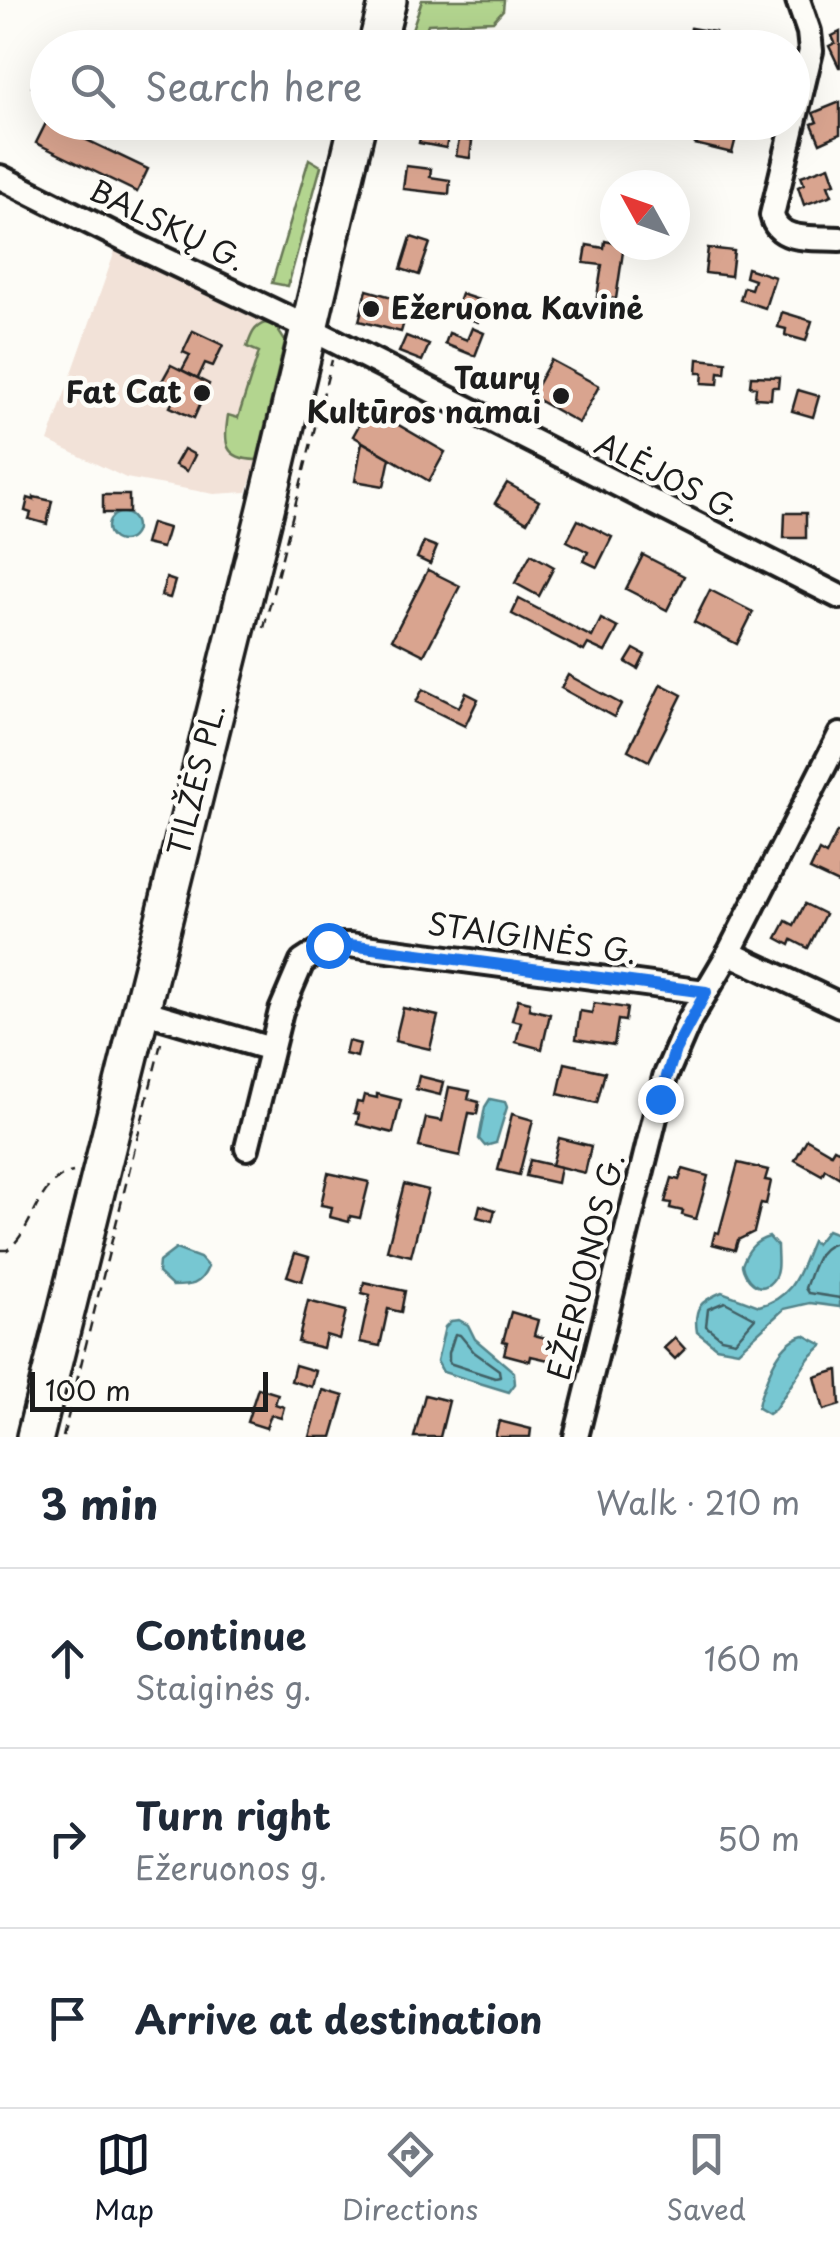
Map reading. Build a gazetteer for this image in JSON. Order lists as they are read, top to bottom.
{
  "streets": {
    "highway": ["TILŽĖS PL."],
    "street": [
      "BALSKŲ G.",
      "ALĖJOS G.",
      "STAIGINĖS G.",
      "EŽERUONOS G."
    ]
  },
  "crossings": [
    ["BALSKŲ G.", "ALĖJOS G."],
    ["BALSKŲ G.", "TILŽĖS PL."],
    ["ALĖJOS G.", "TILŽĖS PL."],
    ["STAIGINĖS G.", "EŽERUONOS G."]
  ],
  "places": ["Ežeruona Kavinė", "Fat Cat", "Taurų Kultūros namai"],
  "scale_bar": "100 m",
  "north": "top left",
  "page": {
    "search": "Search here",
    "scale": "100 m",
    "heading": ["3 min", "Walk · 210 m"],
    "list": [
      ["Continue", "Staiginės g.", "160 m"],
      ["Turn right", "Ežeruonos g.", "50 m"],
      "Arrive at destination"
    ],
    "nav": ["Map", "Directions", "Saved"]
  }
}
